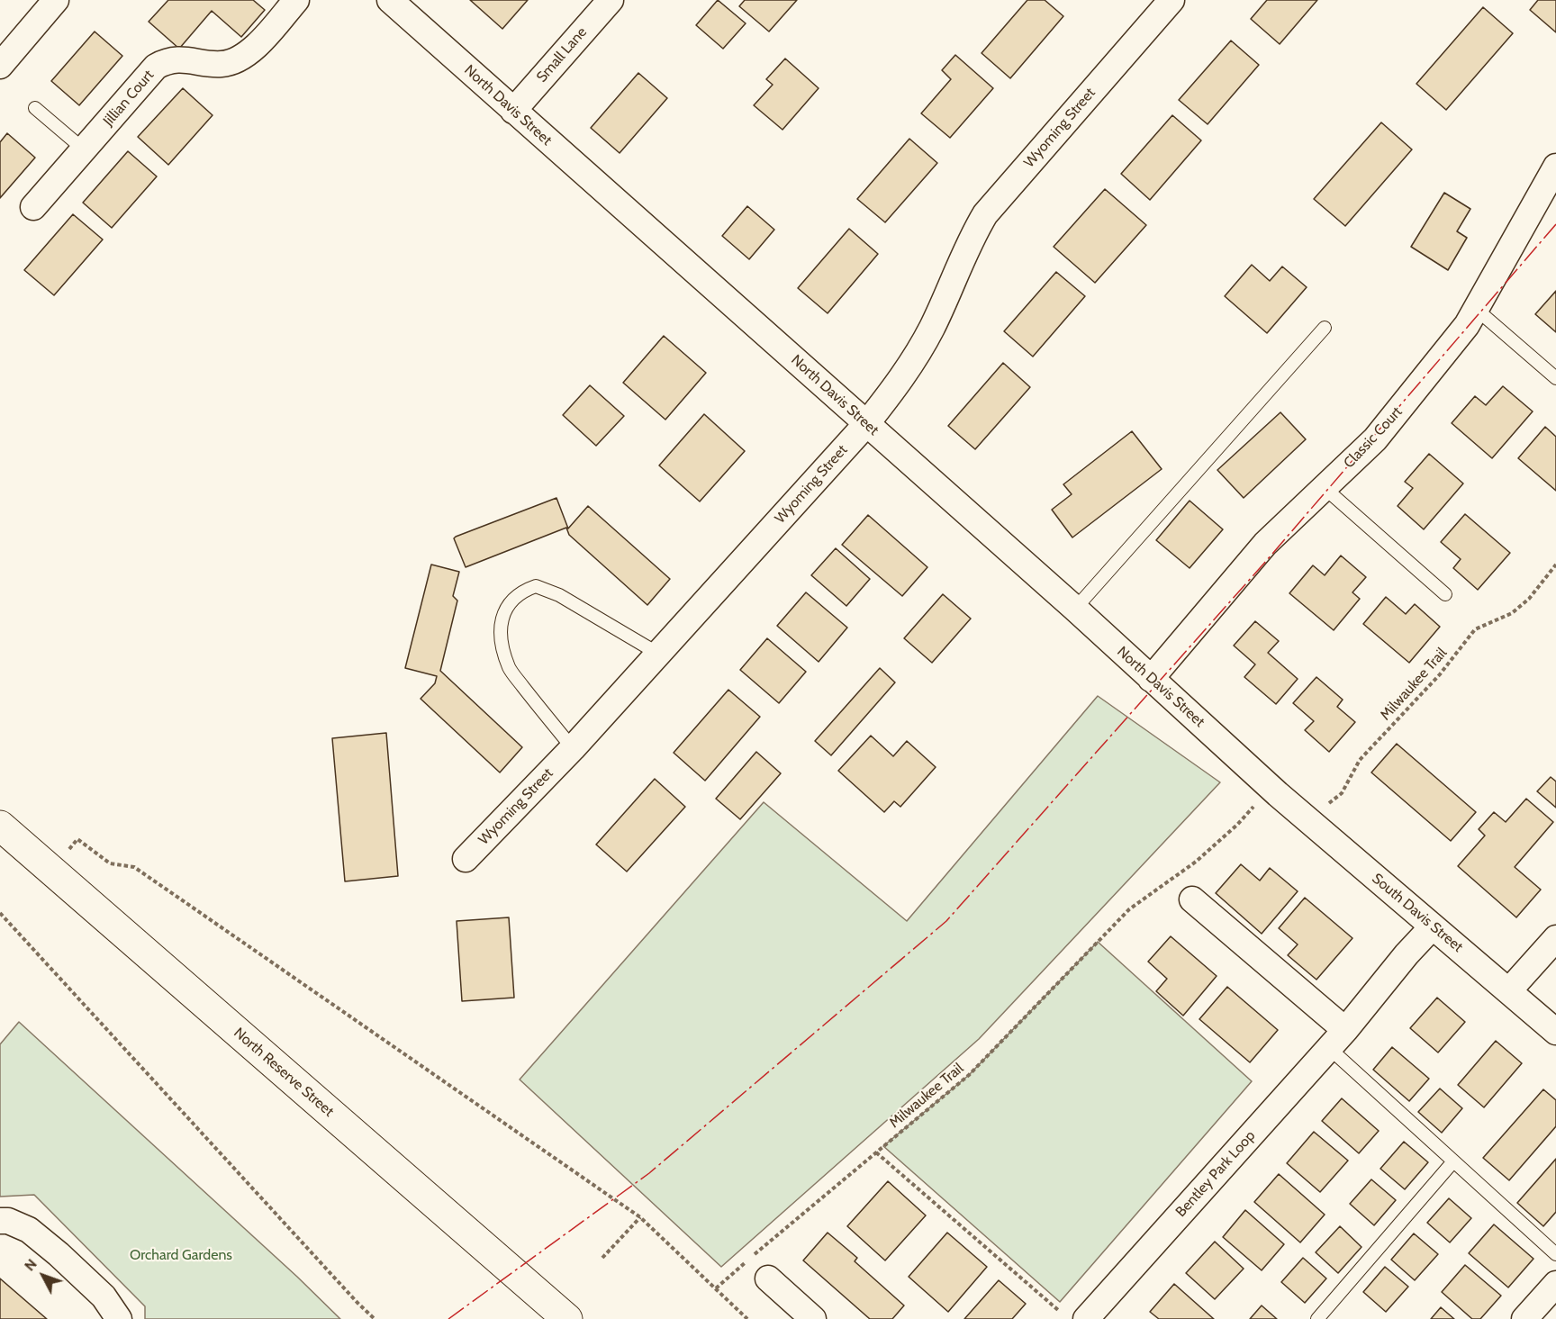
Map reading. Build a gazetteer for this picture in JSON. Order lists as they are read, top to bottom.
{
  "streets": {
    "highway": ["North Reserve Street"],
    "street": [
      "Small Lane",
      "Jillian Court",
      "North Davis Street",
      "Wyoming Street",
      "Classic Court",
      "South Davis Street",
      "Bentley Park Loop"
    ],
    "path": ["Milwaukee Trail"]
  },
  "crossings": [
    ["Small Lane", "North Davis Street"],
    ["North Davis Street", "Wyoming Street"],
    ["North Davis Street", "Classic Court"],
    ["North Davis Street", "Milwaukee Trail"],
    ["North Davis Street", "South Davis Street"],
    ["Milwaukee Trail", "South Davis Street"],
    ["South Davis Street", "Bentley Park Loop"]
  ],
  "parks": ["Orchard Gardens"],
  "north": "top left"
}
